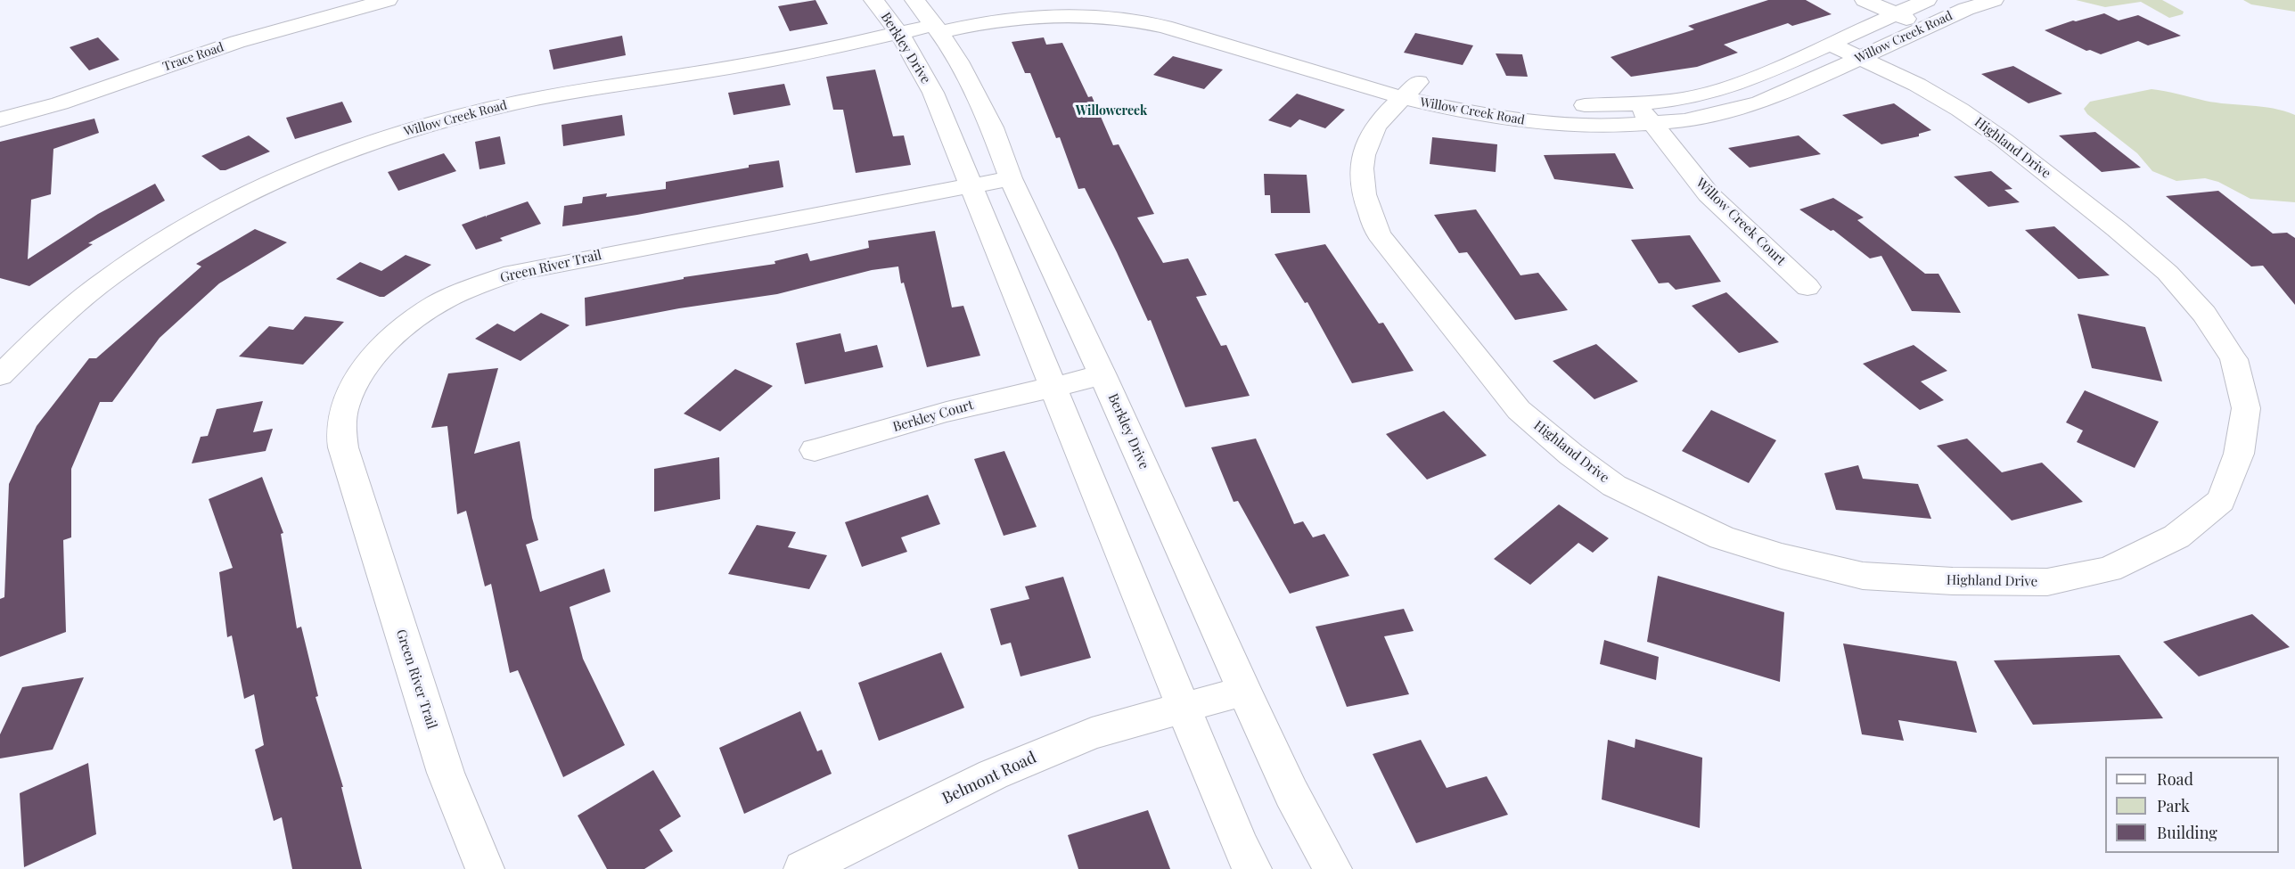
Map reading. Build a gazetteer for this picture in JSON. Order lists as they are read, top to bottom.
{
  "streets": {
    "street": [
      "Willow Creek Road",
      "Berkley Drive",
      "Trace Road",
      "Highland Drive",
      "Willow Creek Court",
      "Green River Trail",
      "Berkley Court",
      "Belmont Road"
    ]
  },
  "crossings": [
    ["Willow Creek Road", "Berkley Drive"],
    ["Willow Creek Road", "Highland Drive"],
    ["Willow Creek Road", "Willow Creek Court"],
    ["Berkley Drive", "Green River Trail"],
    ["Berkley Drive", "Berkley Court"],
    ["Berkley Drive", "Belmont Road"]
  ],
  "districts": ["Willowcreek"],
  "legend": ["Road", "Park", "Building"]
}
